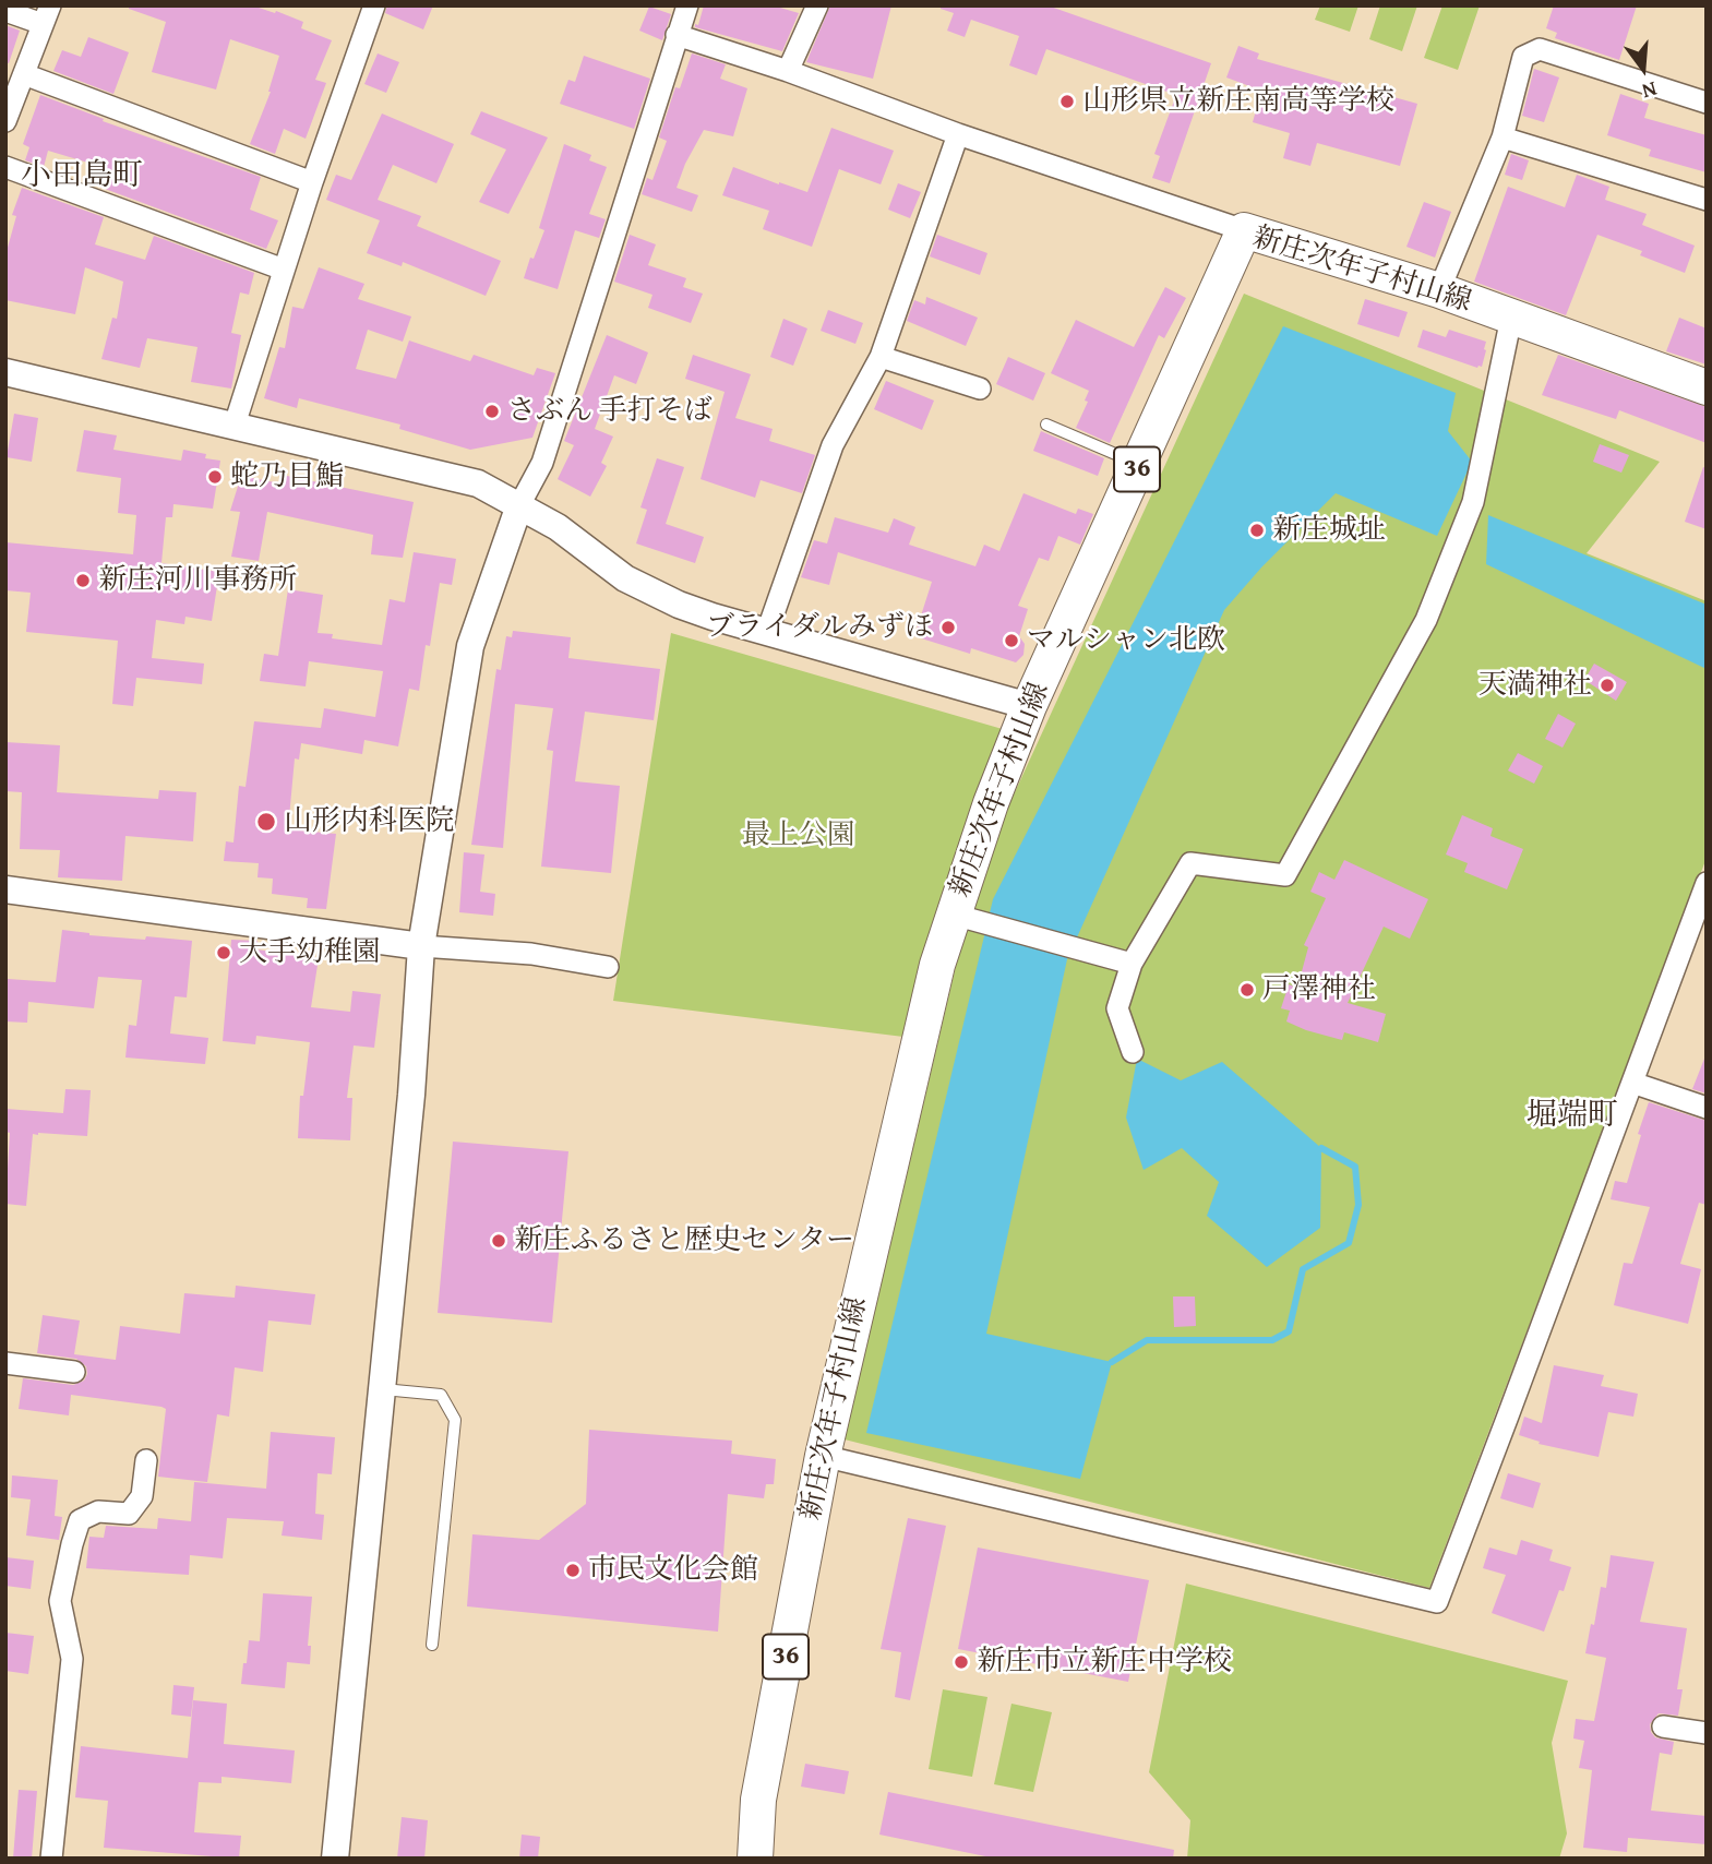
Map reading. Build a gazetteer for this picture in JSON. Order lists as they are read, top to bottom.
{
  "streets": {
    "main road": ["新庄次年子村山線", "36"]
  },
  "districts": ["小田島町", "堀端町"],
  "parks": ["最上公園"],
  "places": [
    "山形県立新庄南高等学校",
    "さぶん 手打そば",
    "蛇乃目鮨",
    "新庄城址",
    "新庄河川事務所",
    "ブライダルみずほ",
    "マルシャン北欧",
    "天満神社",
    "山形内科医院",
    "大手幼稚園",
    "戸澤神社",
    "新庄ふるさと歴史センター",
    "市民文化会館",
    "新庄市立新庄中学校"
  ],
  "north": "bottom"
}
